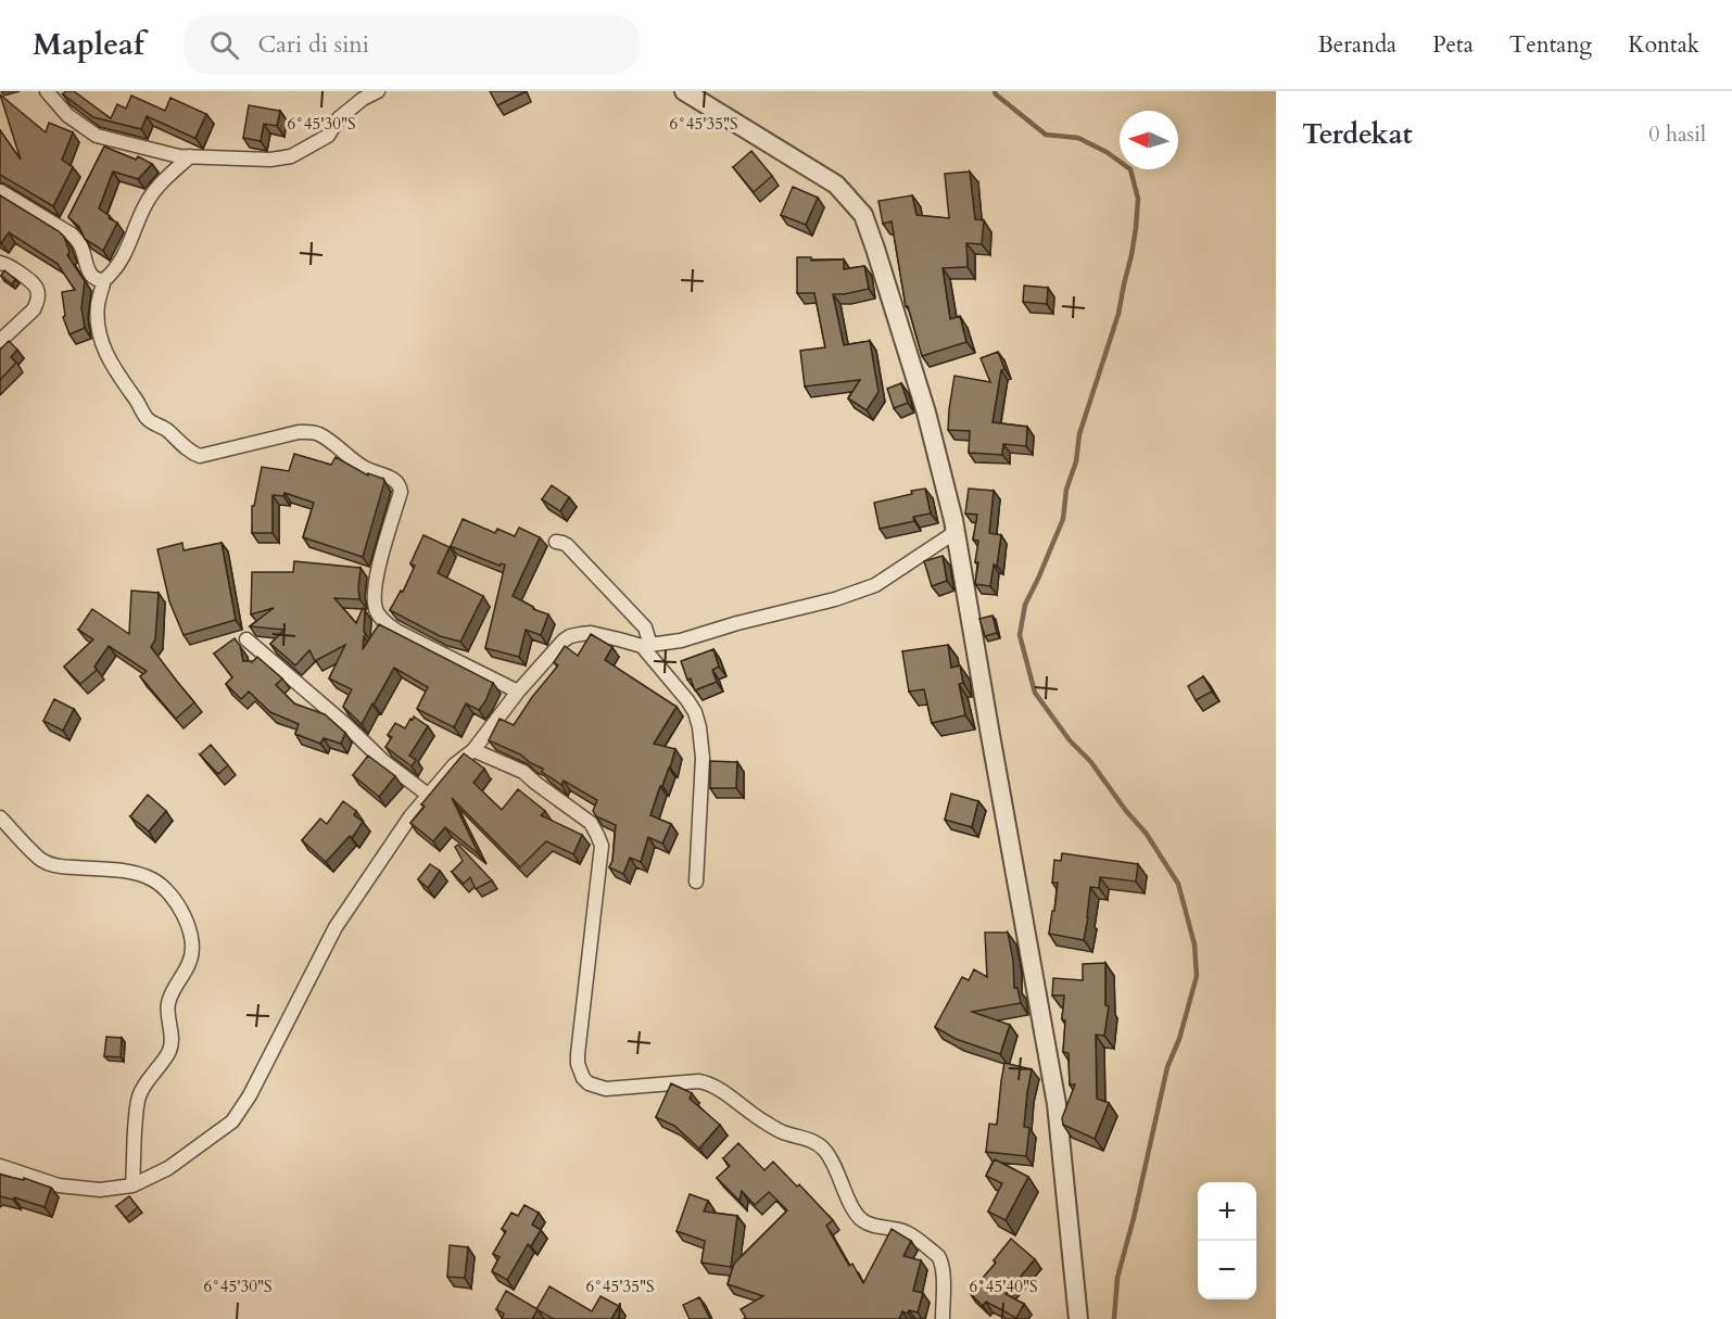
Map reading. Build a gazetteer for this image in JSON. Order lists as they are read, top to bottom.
{
  "north": "left",
  "page": {
    "header": "Mapleaf",
    "search": "Cari di sini",
    "nav": [
      "Beranda",
      "Peta",
      "Tentang",
      "Kontak"
    ],
    "heading": ["Terdekat", "0 hasil"],
    "map_buttons": ["+", "−"]
  },
  "coordinates": ["6°45'30\"S", "6°45'35\"S", "6°45'40\"S"]
}
